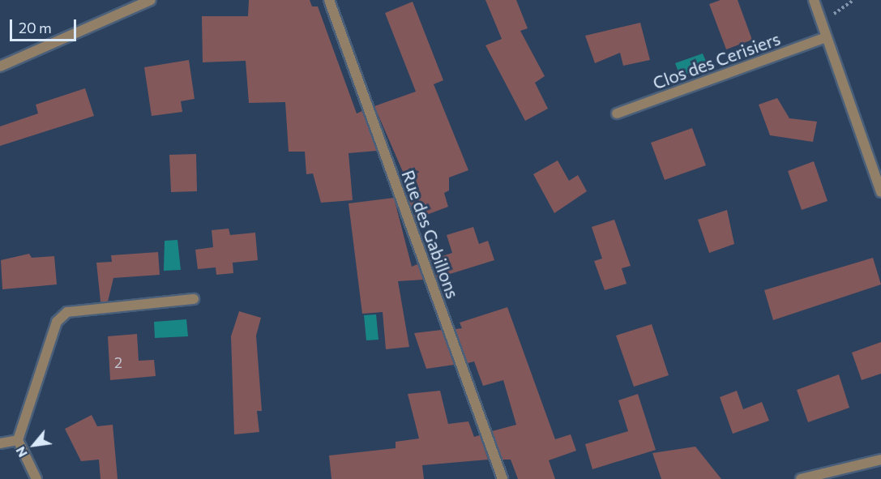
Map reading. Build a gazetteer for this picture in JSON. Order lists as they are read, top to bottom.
{
  "streets": {
    "street": ["Clos des Cerisiers", "Rue des Gabillons"]
  },
  "house_numbers": ["2"],
  "scale_bar": "20 m",
  "north": "bottom left"
}
